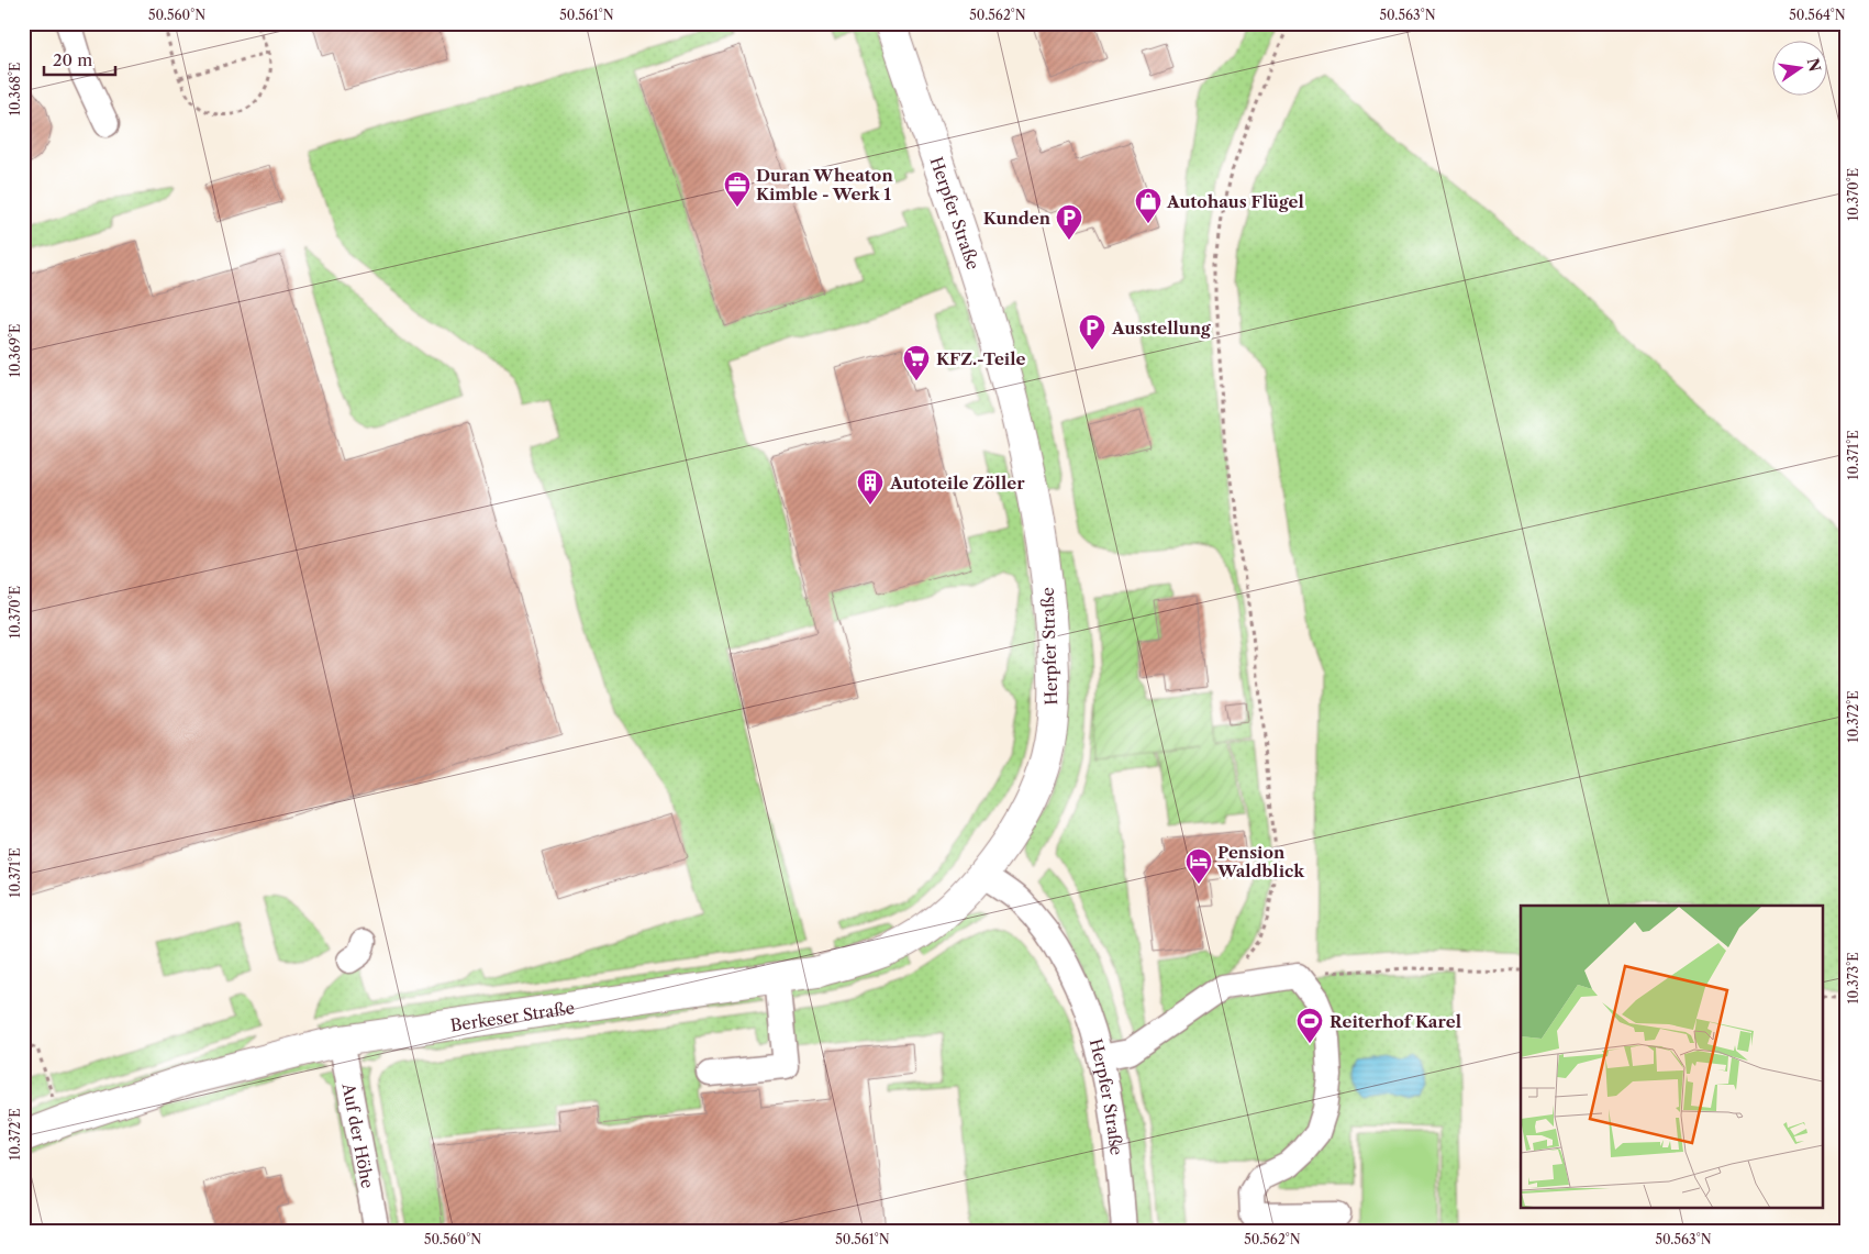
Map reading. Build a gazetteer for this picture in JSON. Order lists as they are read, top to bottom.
{
  "streets": {
    "main road": ["Herpfer Straße", "Berkeser Straße"],
    "street": ["Auf der Höhe"]
  },
  "crossings": [
    ["Herpfer Straße", "Berkeser Straße"],
    ["Berkeser Straße", "Auf der Höhe"]
  ],
  "places": {
    "office": ["Duran Wheaton Kimble - Werk 1"],
    "shop": ["Autohaus Flügel"],
    "parking": ["Kunden", "Ausstellung"],
    "supermarket": ["KFZ.-Teile"],
    "building": ["Autoteile Zöller"],
    "hotel": ["Pension Waldblick"],
    "sports": ["Reiterhof Karel"]
  },
  "scale_bar": "20 m",
  "north": "right",
  "coordinates": [
    "50.560°N",
    "50.561°N",
    "50.562°N",
    "50.563°N",
    "50.564°N",
    "10.368°E",
    "10.370°E",
    "10.369°E",
    "10.371°E",
    "10.372°E",
    "10.373°E"
  ]
}
